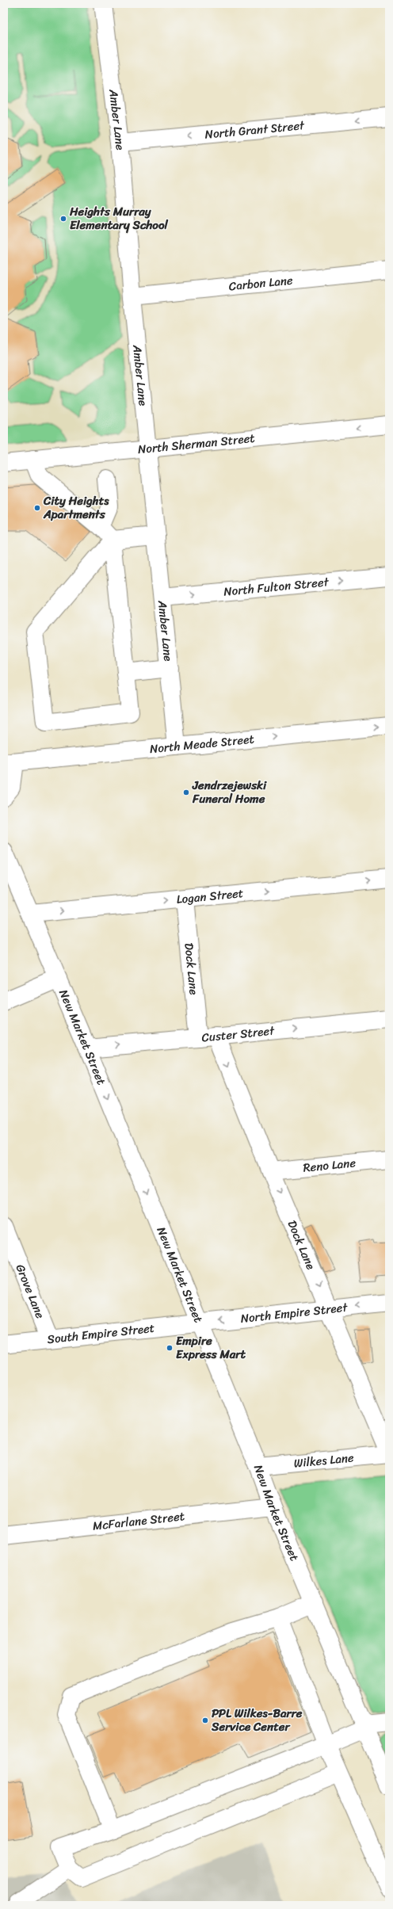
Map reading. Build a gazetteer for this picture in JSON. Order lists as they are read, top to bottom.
{
  "streets": {
    "street": [
      "Amber Lane",
      "North Grant Street",
      "Carbon Lane",
      "North Sherman Street",
      "North Fulton Street",
      "North Meade Street",
      "Logan Street",
      "Dock Lane",
      "Custer Street",
      "New Market Street",
      "Reno Lane",
      "Grove Lane",
      "North Empire Street",
      "South Empire Street",
      "Wilkes Lane",
      "McFarlane Street"
    ]
  },
  "crossings": [
    ["Amber Lane", "North Grant Street"],
    ["Amber Lane", "Carbon Lane"],
    ["Amber Lane", "North Sherman Street"],
    ["Amber Lane", "North Fulton Street"],
    ["Amber Lane", "North Meade Street"],
    ["Logan Street", "Dock Lane"],
    ["Logan Street", "New Market Street"],
    ["Dock Lane", "Custer Street"],
    ["Dock Lane", "Reno Lane"],
    ["Dock Lane", "North Empire Street"],
    ["Dock Lane", "Wilkes Lane"],
    ["Custer Street", "New Market Street"],
    ["New Market Street", "North Empire Street"],
    ["New Market Street", "South Empire Street"],
    ["New Market Street", "Wilkes Lane"],
    ["New Market Street", "McFarlane Street"],
    ["Grove Lane", "South Empire Street"],
    ["North Empire Street", "South Empire Street"]
  ],
  "one_way": [
    "North Grant Street",
    "North Sherman Street",
    "North Fulton Street",
    "North Meade Street",
    "Logan Street",
    "Dock Lane",
    "Custer Street",
    "North Empire Street"
  ],
  "places": [
    "Heights Murray Elementary School",
    "City Heights Apartments",
    "Jendrzejewski Funeral Home",
    "Empire Express Mart",
    "PPL Wilkes-Barre Service Center"
  ]
}
